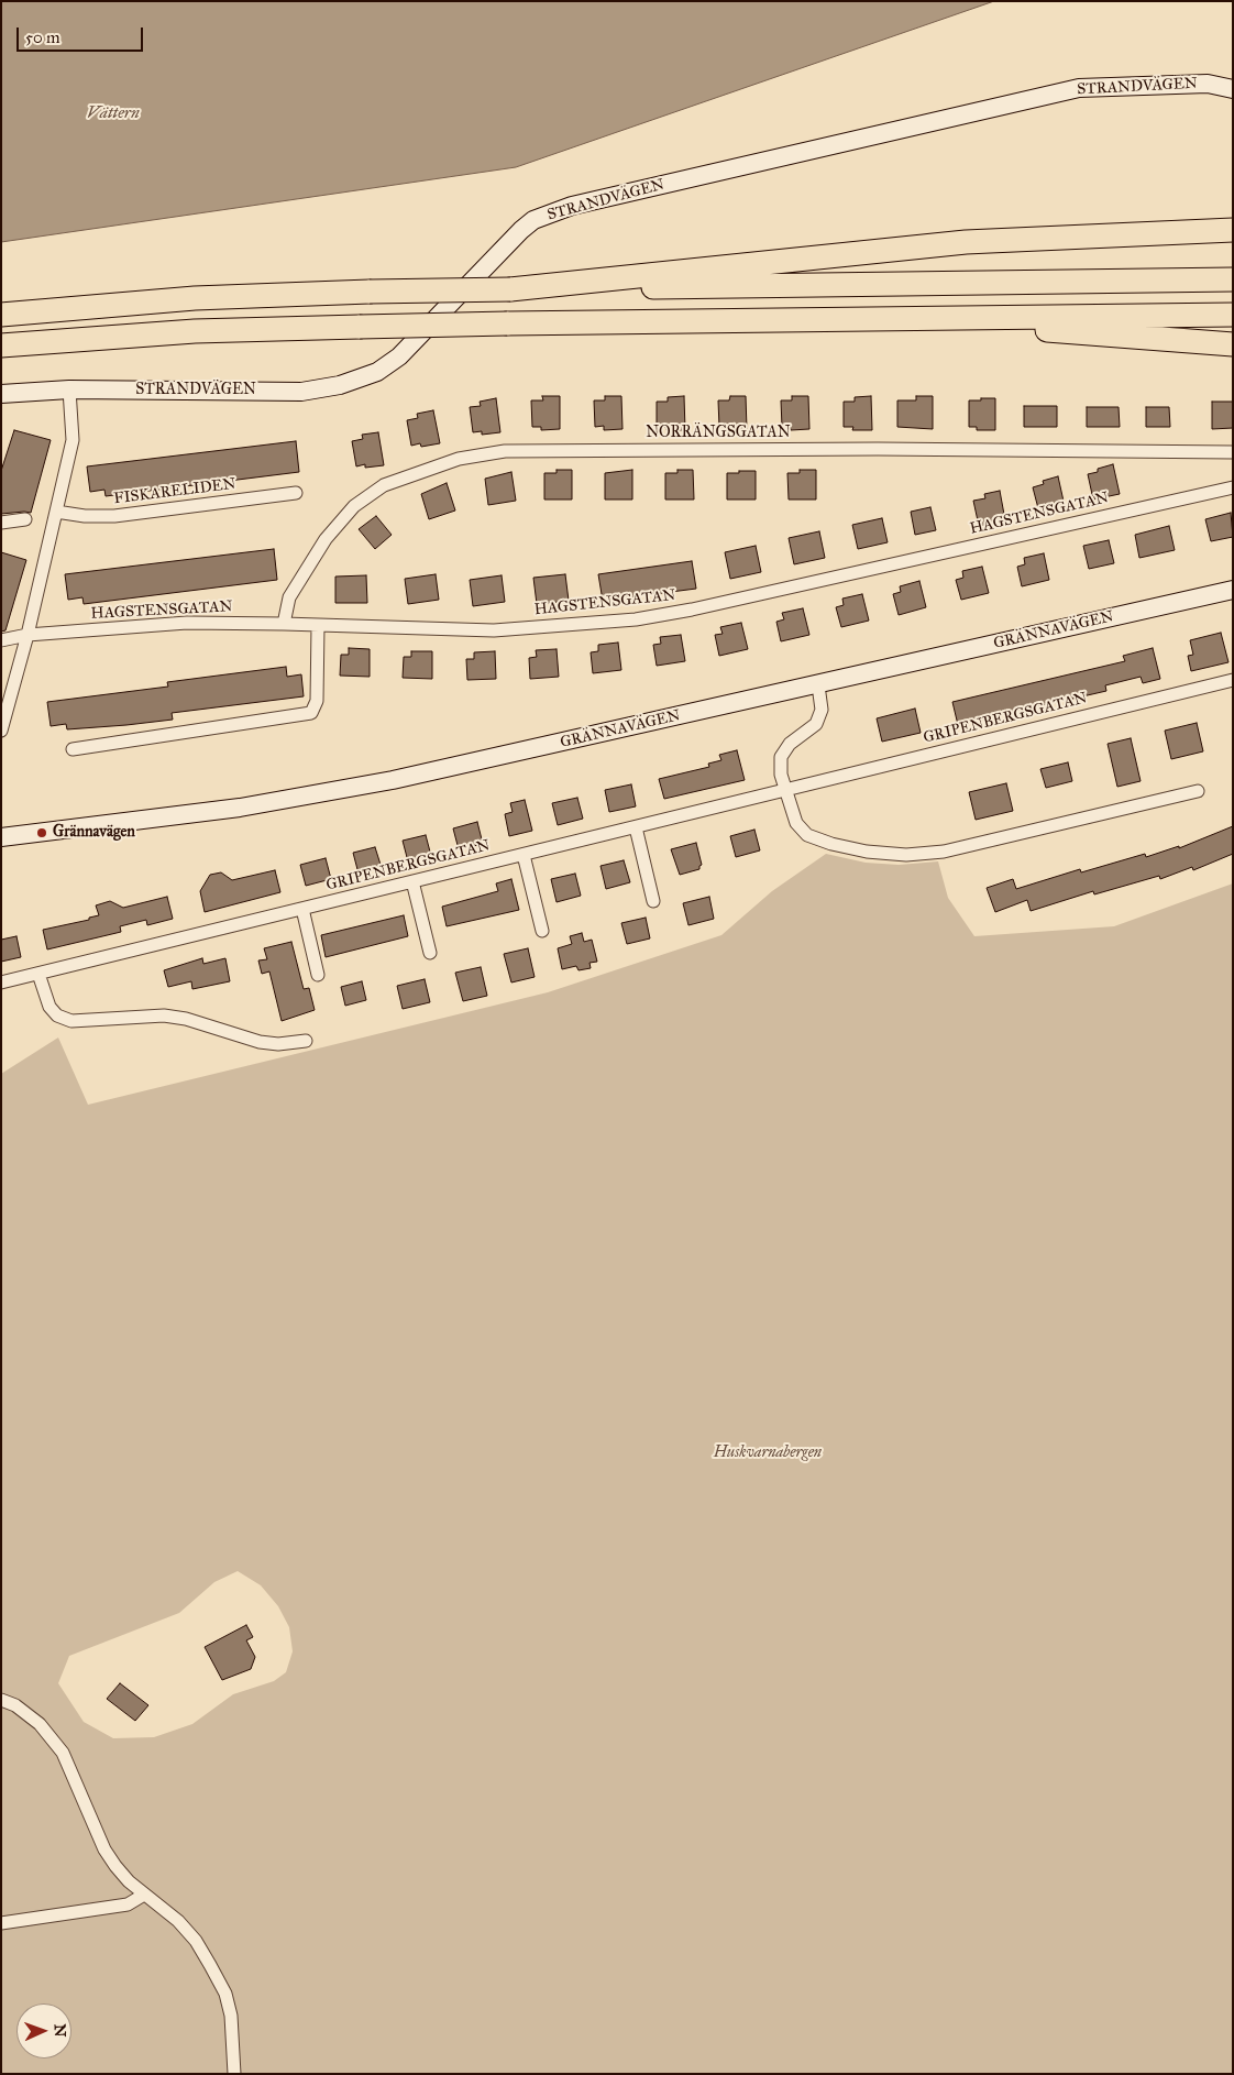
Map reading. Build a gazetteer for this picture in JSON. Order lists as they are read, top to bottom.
{
  "streets": {
    "street": [
      "STRANDVÄGEN",
      "NORRÄNGSGATAN",
      "FISKARELIDEN",
      "HAGSTENSGATAN",
      "GRÄNNAVÄGEN",
      "GRIPENBERGSGATAN"
    ]
  },
  "crossings": [
    ["NORRÄNGSGATAN", "HAGSTENSGATAN"]
  ],
  "water": ["Vättern"],
  "parks": ["Huskvarnabergen"],
  "places": ["Grännavägen"],
  "scale_bar": "50 m",
  "north": "right"
}
